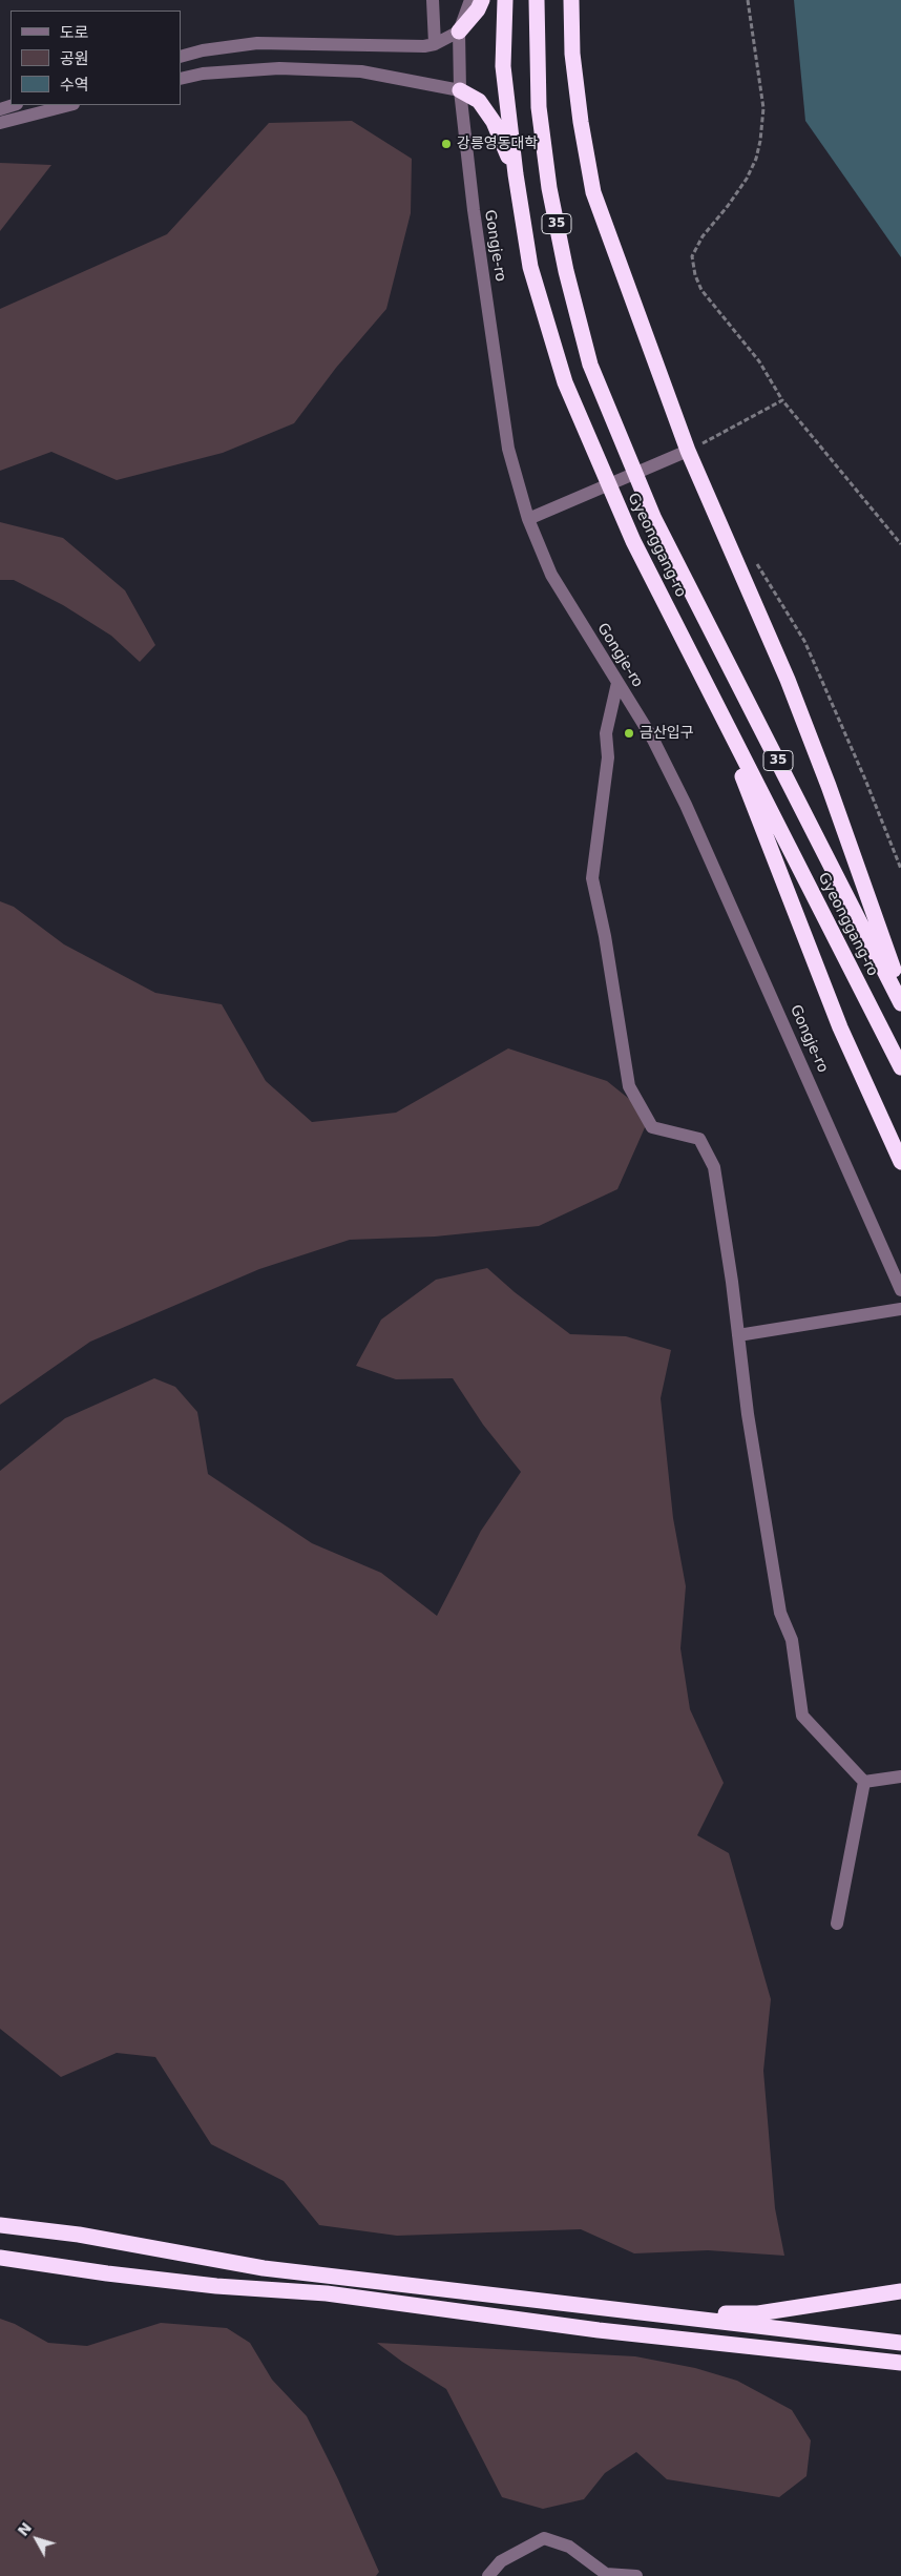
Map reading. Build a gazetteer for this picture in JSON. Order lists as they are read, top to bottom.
{
  "streets": {
    "highway": ["35", "Gyeonggang-ro"],
    "street": ["Gongje-ro"]
  },
  "places": ["강릉영동대학", "금산입구"],
  "legend": ["도로", "공원", "수역"],
  "north": "top left"
}
